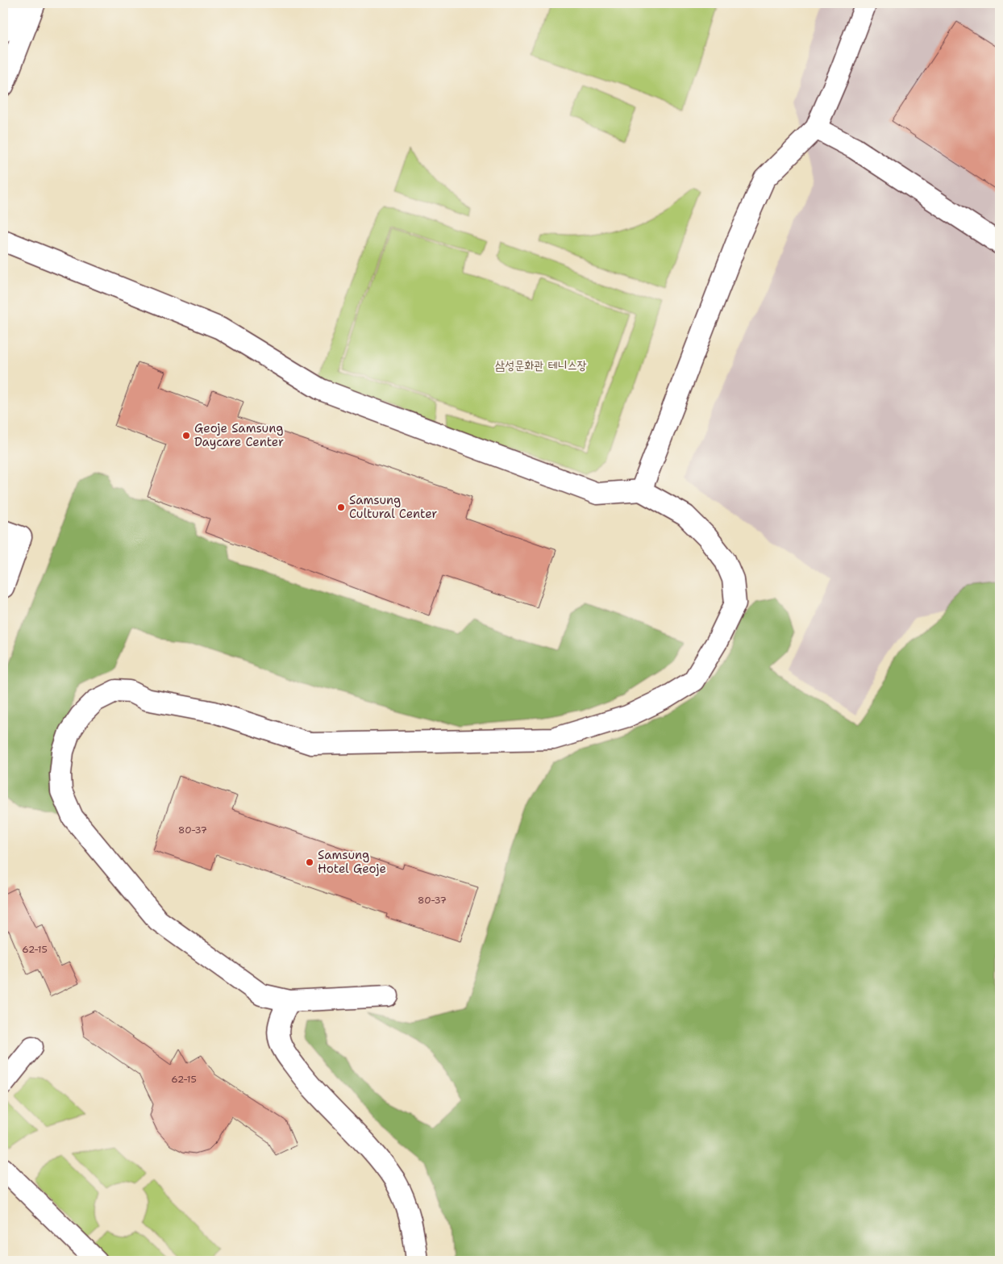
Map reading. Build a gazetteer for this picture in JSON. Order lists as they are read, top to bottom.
{
  "parks": ["삼성문화관 테니스장"],
  "places": ["Geoje Samsung Daycare Center", "Samsung Cultural Center", "Samsung Hotel Geoje"],
  "house_numbers": [
    "80-37",
    "80-37",
    "62-15",
    "62-15"
  ]
}
